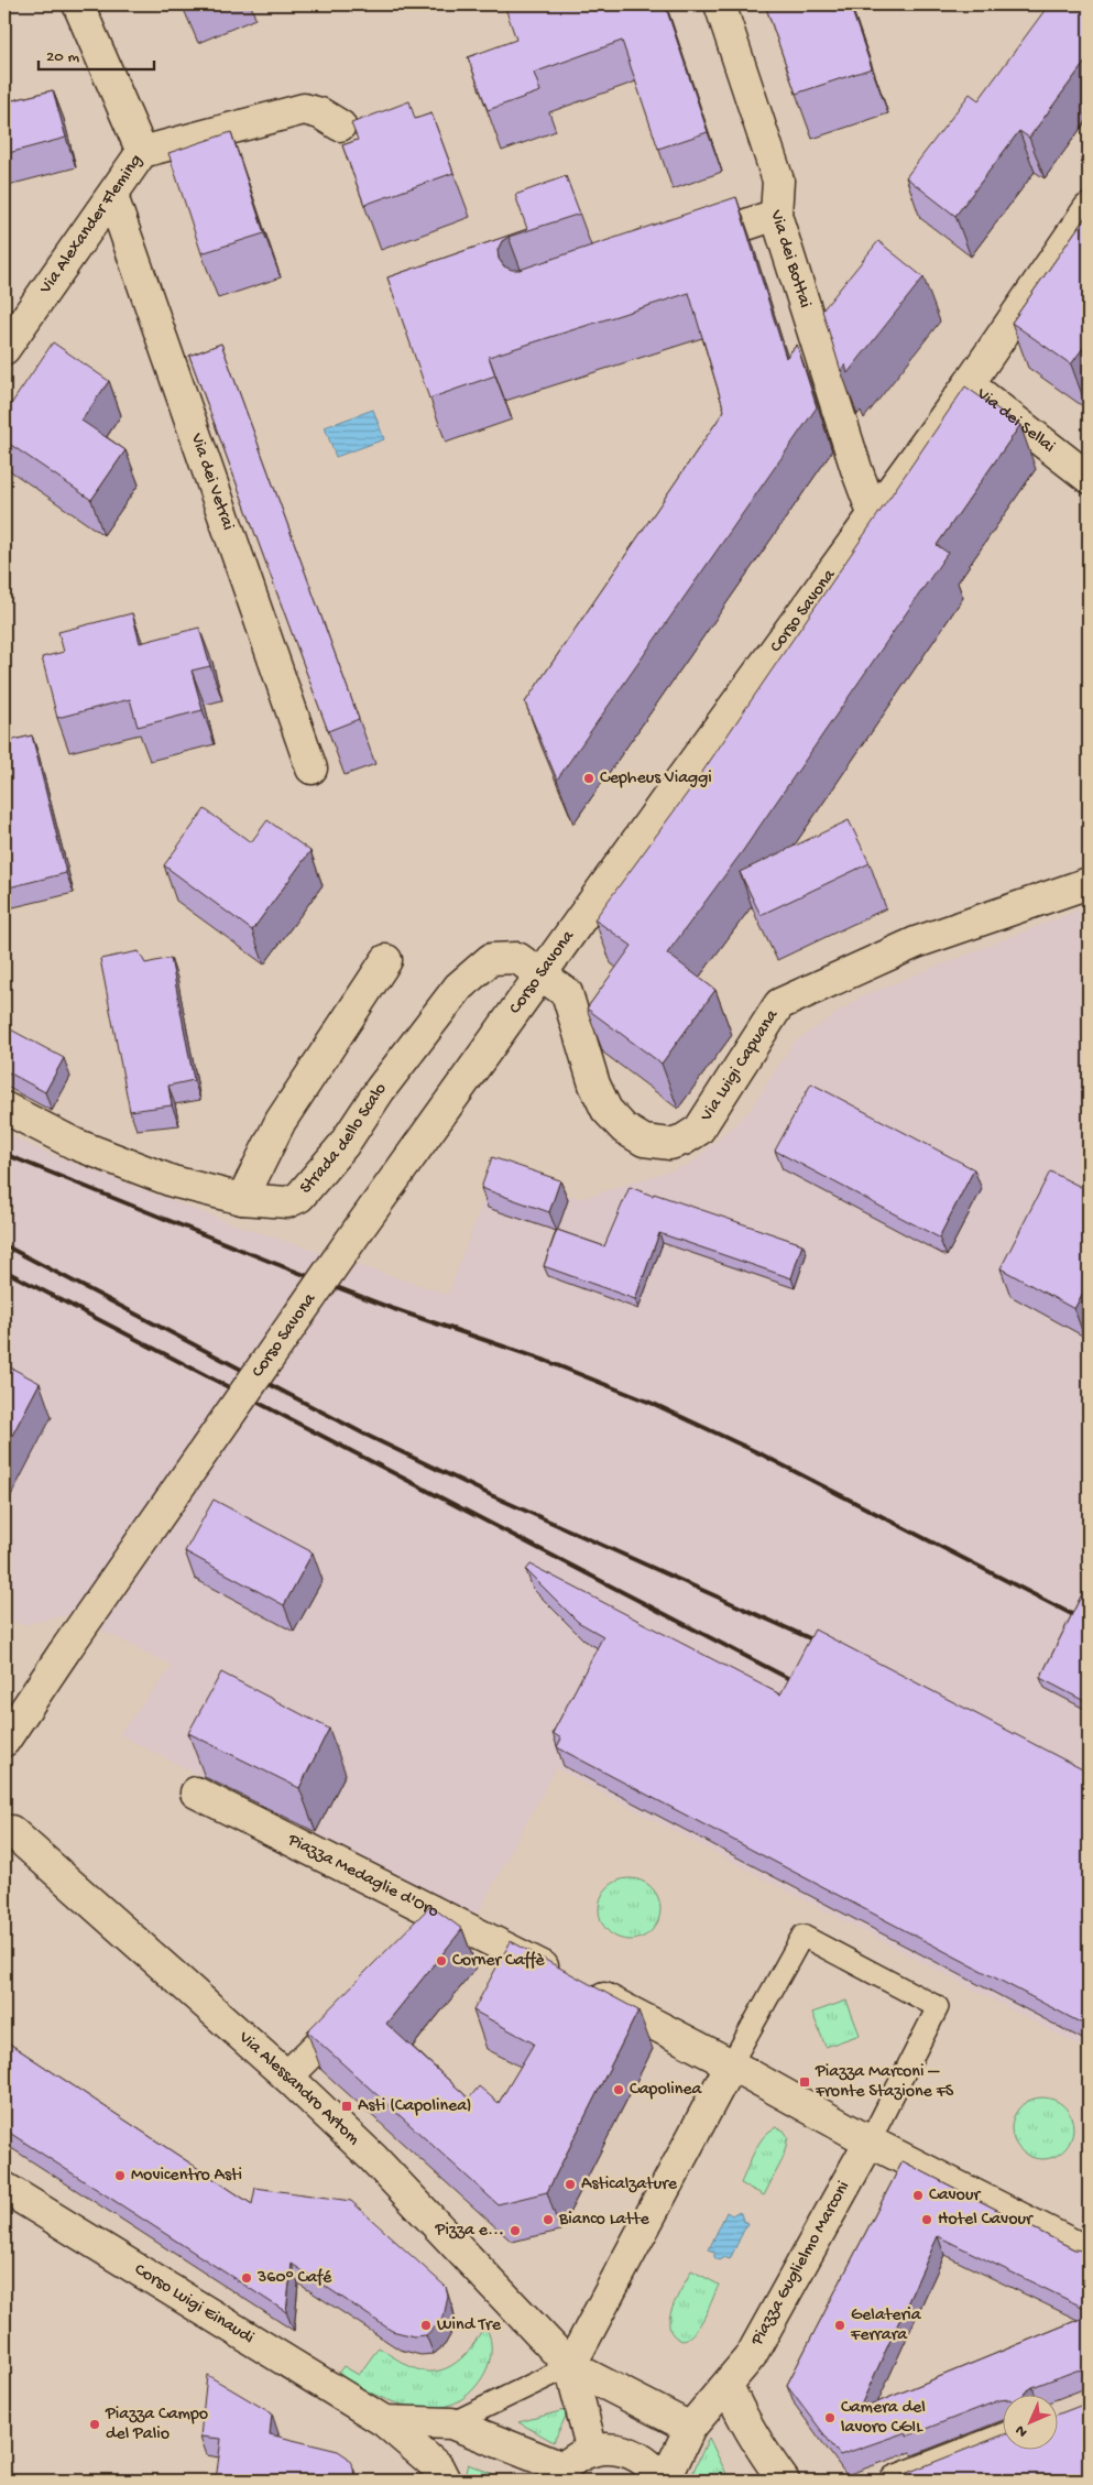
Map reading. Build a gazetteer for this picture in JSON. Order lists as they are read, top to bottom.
{
  "streets": {
    "street": [
      "Via Alexander Fleming",
      "Via dei Bottai",
      "Via dei Sellai",
      "Via dei Vetrai",
      "Corso Savona",
      "Via Luigi Capuana",
      "Strada dello Scalo",
      "Piazza Medaglie d'Oro",
      "Via Alessandro Artom",
      "Piazza Guglielmo Marconi",
      "Corso Luigi Einaudi"
    ]
  },
  "crossings": [
    ["Via Alexander Fleming", "Via dei Vetrai"],
    ["Via dei Bottai", "Corso Savona"],
    ["Via dei Sellai", "Corso Savona"],
    ["Corso Savona", "Via Luigi Capuana"],
    ["Corso Savona", "Strada dello Scalo"],
    ["Via Luigi Capuana", "Strada dello Scalo"],
    ["Via Alessandro Artom", "Piazza Guglielmo Marconi"],
    ["Piazza Guglielmo Marconi", "Corso Luigi Einaudi"]
  ],
  "places": {
    "other": [
      "Cepheus Viaggi",
      "Corner Caffè",
      "Capolinea",
      "Movicentro Asti",
      "Asticalzature",
      "Cavour",
      "Bianco Latte",
      "Hotel Cavour",
      "Pizza e...",
      "360° Café",
      "Wind Tre",
      "Gelateria Ferrara",
      "Camera del lavoro CGIL",
      "Piazza Campo del Palio"
    ],
    "transit": ["Piazza Marconi – Fronte Stazione FS", "Asti (Capolinea)"]
  },
  "scale_bar": "20 m",
  "north": "bottom left"
}
